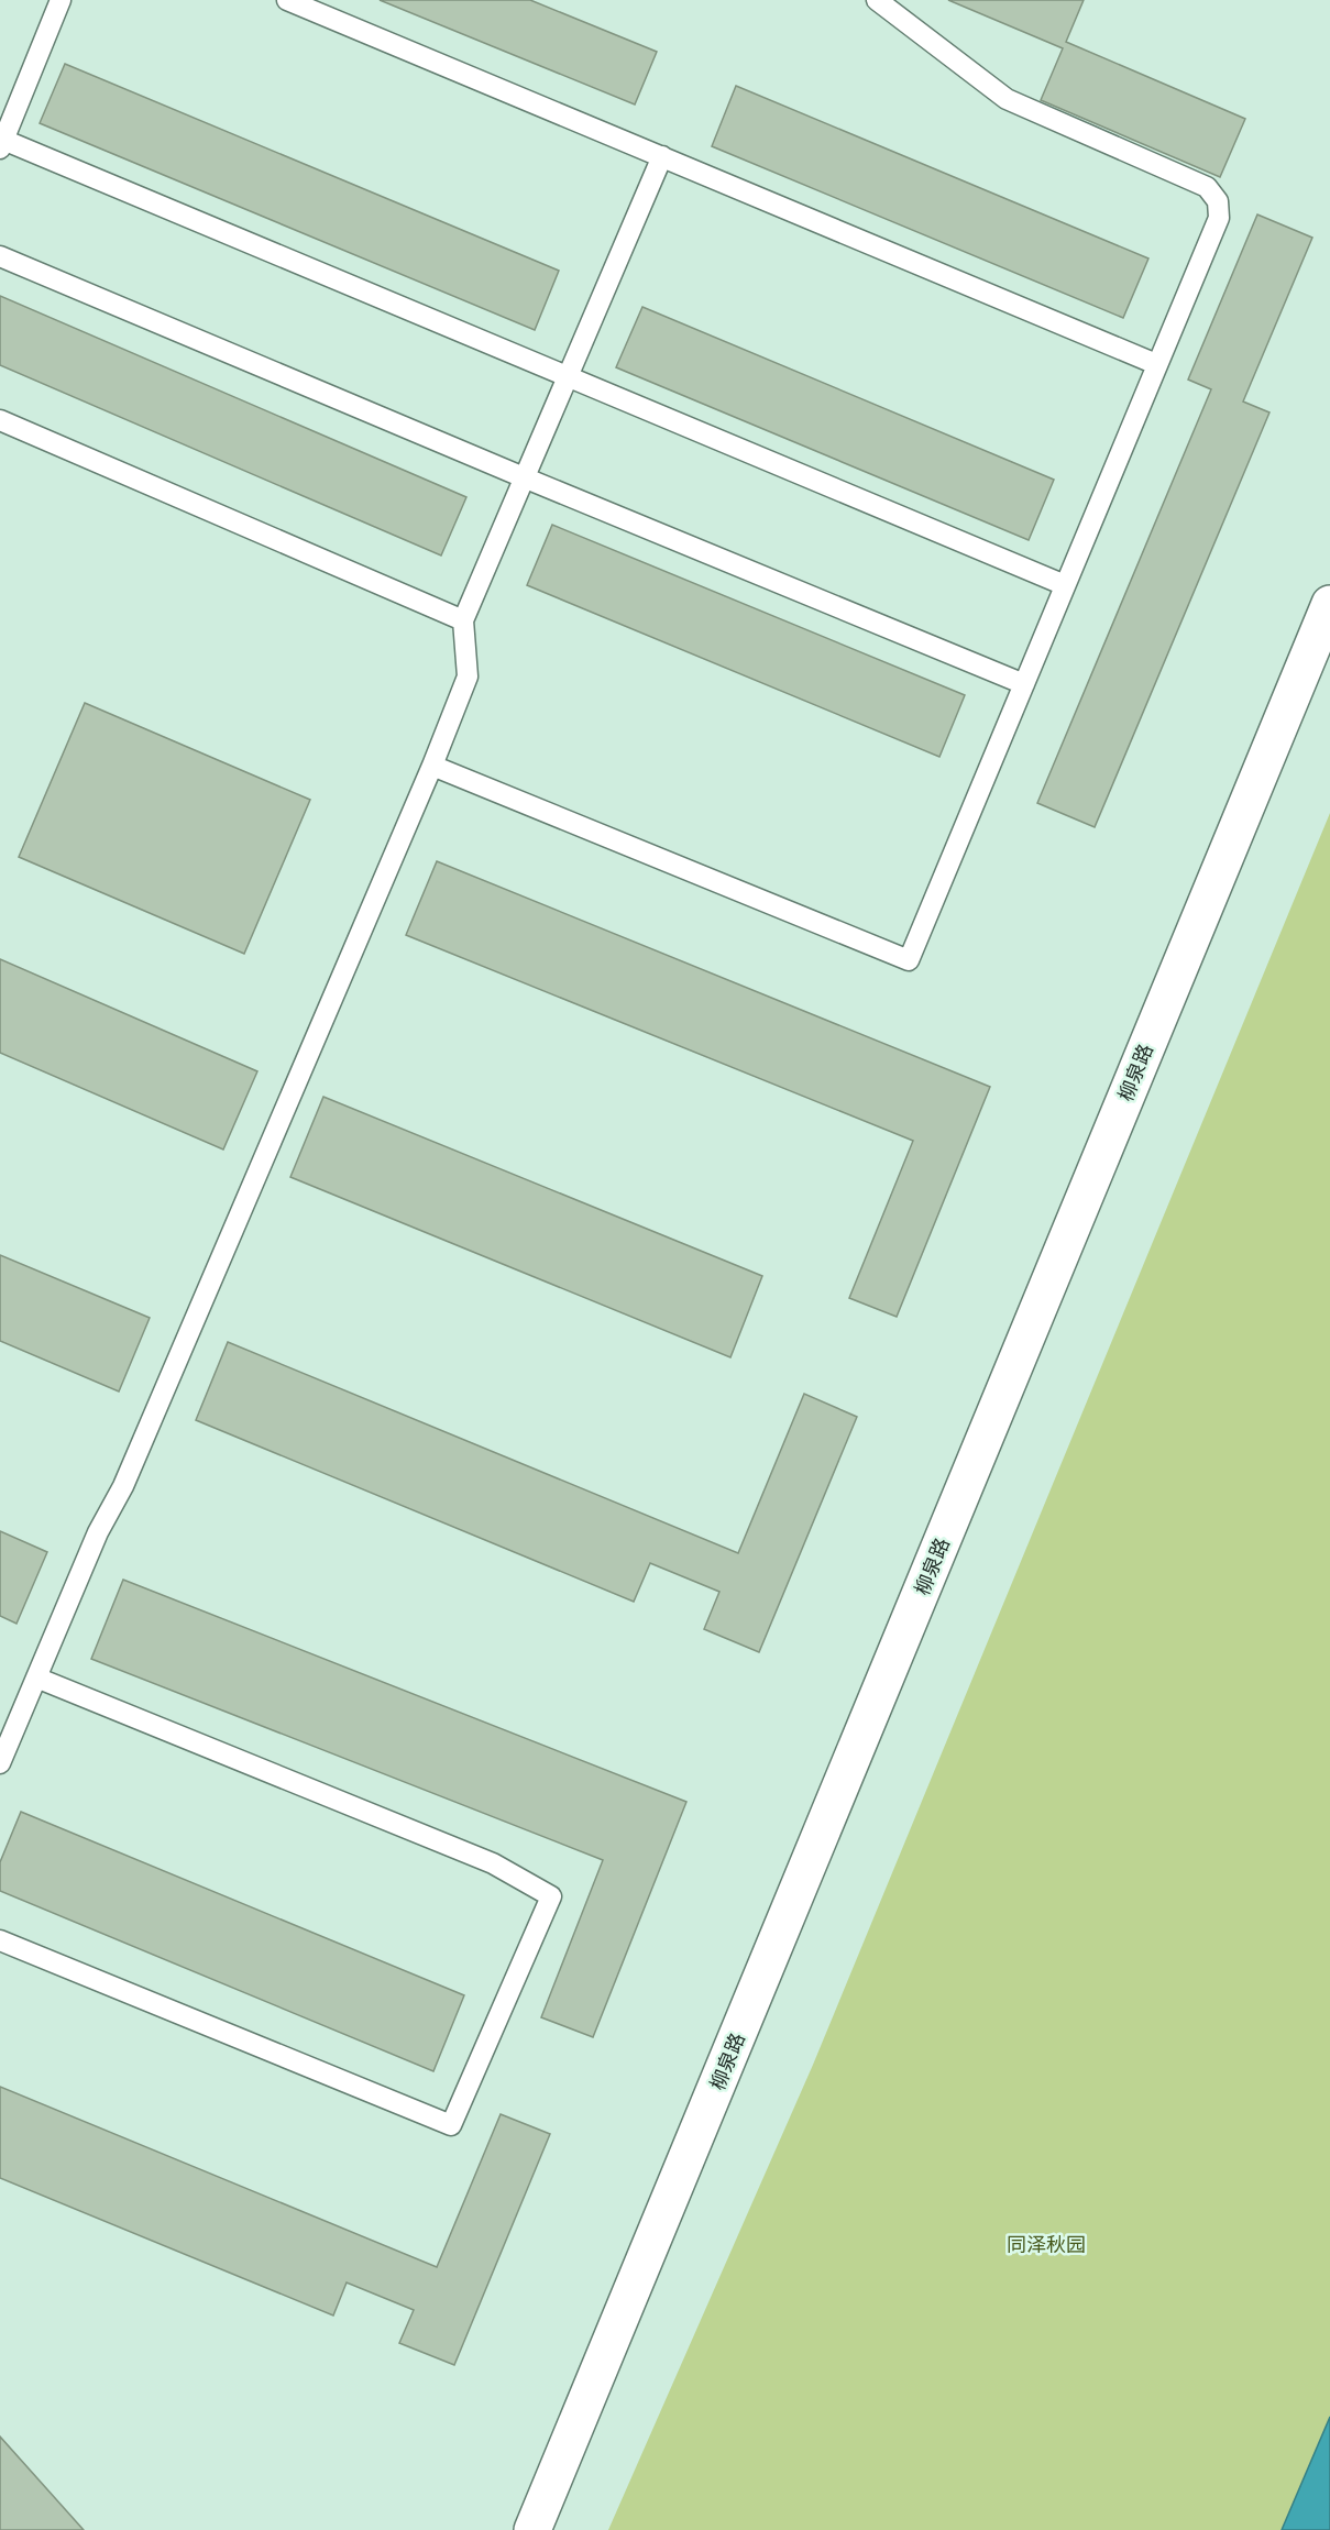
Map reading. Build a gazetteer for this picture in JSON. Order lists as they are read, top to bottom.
{
  "streets": {
    "street": ["柳泉路"]
  },
  "parks": ["同泽秋园"]
}
